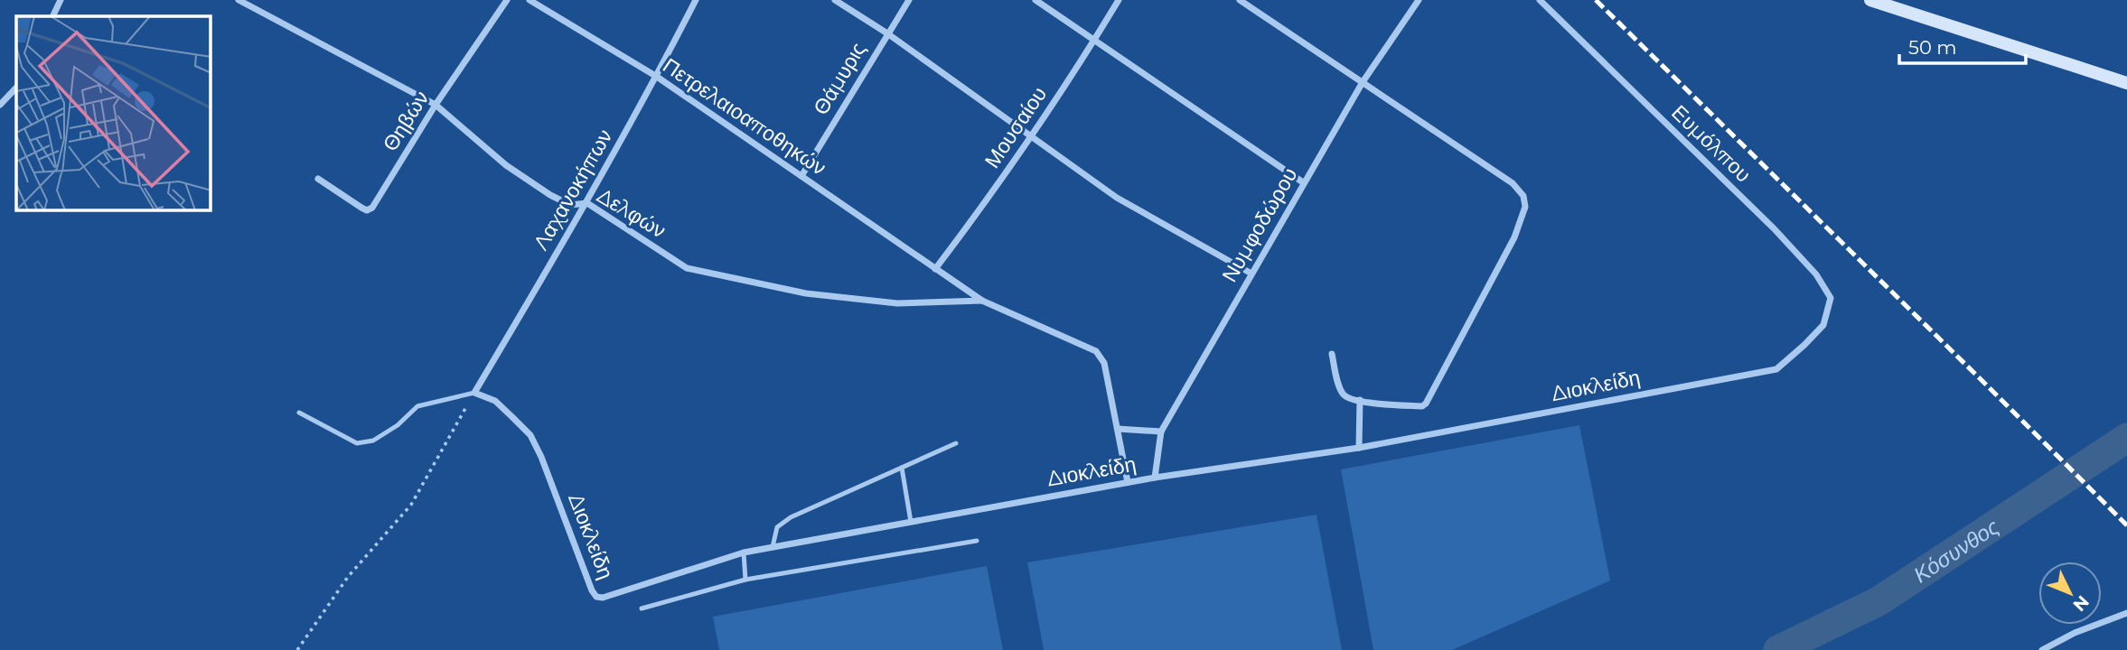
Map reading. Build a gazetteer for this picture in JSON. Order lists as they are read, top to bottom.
{
  "streets": {
    "street": [
      "Θάμυρις",
      "Πετρελαιοαποθηκών",
      "Θηβών",
      "Μουσαίου",
      "Ευμόλπου",
      "Λαχανοκήπων",
      "Δελφών",
      "Νυμφοδώρου",
      "Διοκλείδη"
    ]
  },
  "crossings": [
    ["Θάμυρις", "Πετρελαιοαποθηκών"],
    ["Πετρελαιοαποθηκών", "Μουσαίου"],
    ["Πετρελαιοαποθηκών", "Λαχανοκήπων"],
    ["Πετρελαιοαποθηκών", "Δελφών"],
    ["Θηβών", "Δελφών"],
    ["Ευμόλπου", "Διοκλείδη"],
    ["Λαχανοκήπων", "Δελφών"],
    ["Λαχανοκήπων", "Διοκλείδη"],
    ["Νυμφοδώρου", "Διοκλείδη"]
  ],
  "water": ["Κόσυνθος"],
  "scale_bar": "50 m",
  "north": "bottom right"
}
